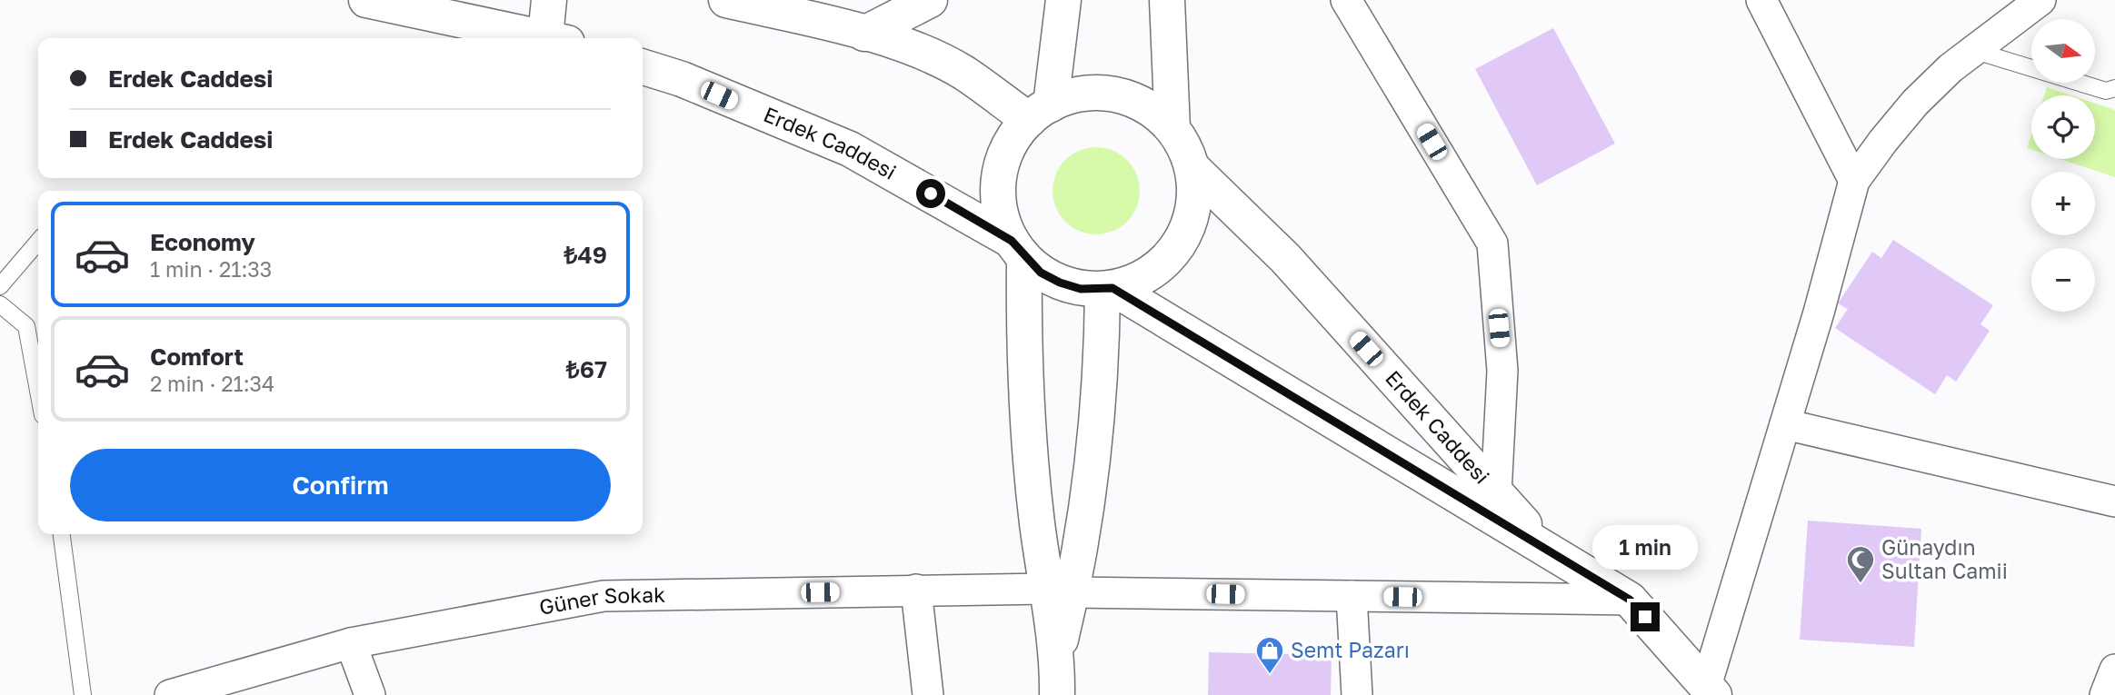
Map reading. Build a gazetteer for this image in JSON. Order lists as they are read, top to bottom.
{
  "streets": {
    "street": ["Erdek Caddesi", "Güner Sokak"]
  },
  "crossings": [
    ["Erdek Caddesi", "Güner Sokak"]
  ],
  "places": {
    "mosque": ["Günaydın Sultan Camii"],
    "shop": ["Semt Pazarı"]
  },
  "north": "right",
  "page": {
    "map_buttons": ["+", "−"],
    "banner": ["Erdek Caddesi", "Erdek Caddesi"],
    "list": [
      {
        "name": "Economy",
        "note": "1 min · 21:33",
        "value": "₺49"
      },
      {
        "name": "Comfort",
        "note": "2 min · 21:34",
        "value": "₺67"
      }
    ],
    "buttons": "Confirm",
    "bubble": "1 min"
  }
}
